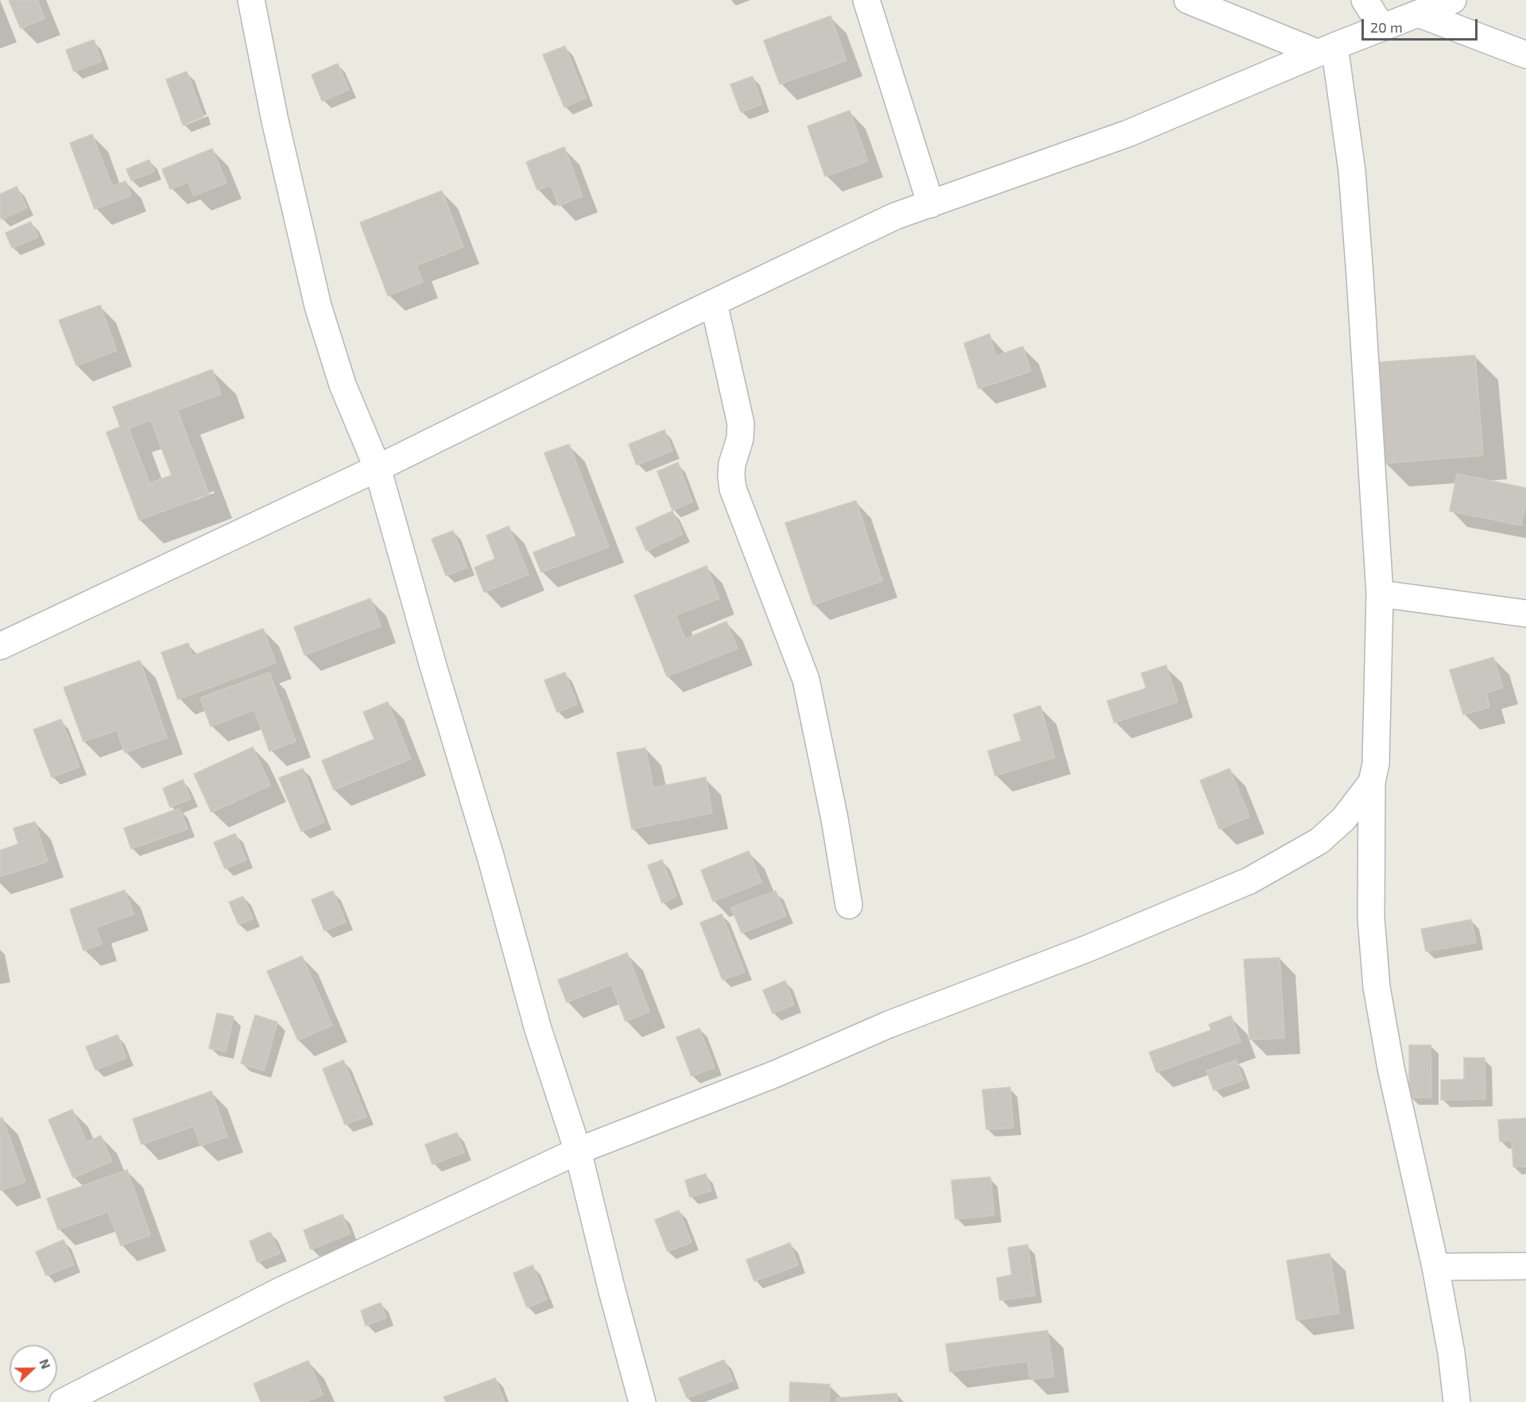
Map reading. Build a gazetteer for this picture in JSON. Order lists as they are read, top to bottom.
{
  "scale_bar": "20 m",
  "north": "right"
}
